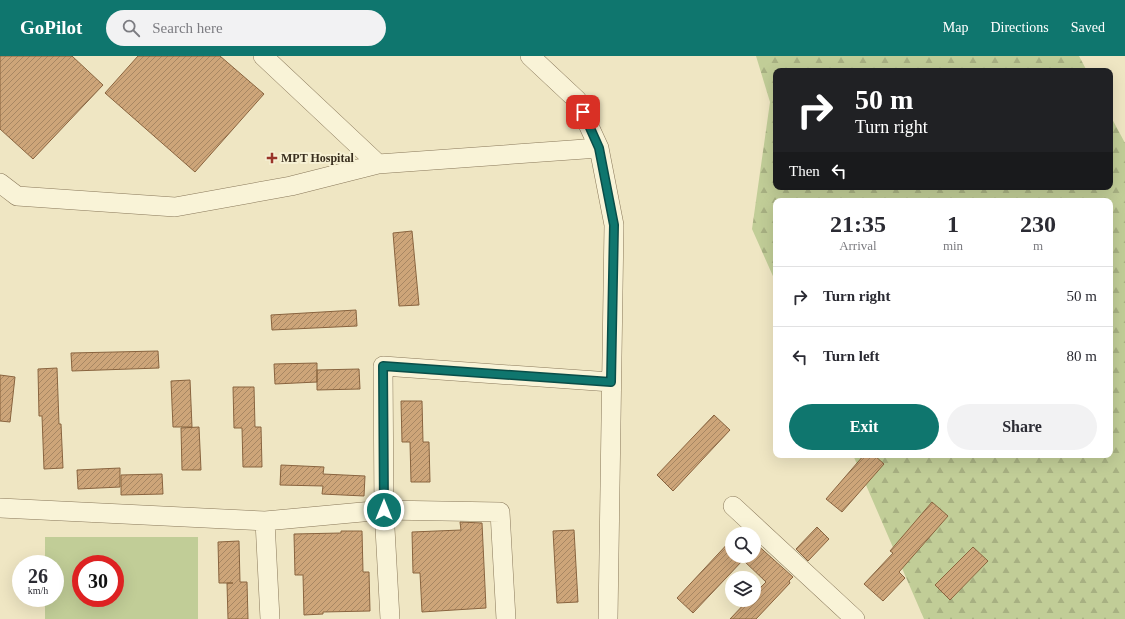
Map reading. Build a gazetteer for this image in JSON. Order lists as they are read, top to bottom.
{
  "places": {
    "health": ["MPT Hospital"]
  },
  "page": {
    "header": "GoPilot",
    "search": "Search here",
    "nav": ["Map", "Directions", "Saved"],
    "turn": ["50 m", "Turn right"],
    "then": "Then",
    "eta": [
      "21:35",
      "Arrival",
      "1",
      "min",
      "230",
      "m"
    ],
    "list": [
      {
        "name": "Turn right",
        "value": "50 m"
      },
      {
        "name": "Turn left",
        "value": "80 m"
      }
    ],
    "buttons": ["Exit", "Share"],
    "speed": "26 km/h",
    "limit": "30"
  }
}
